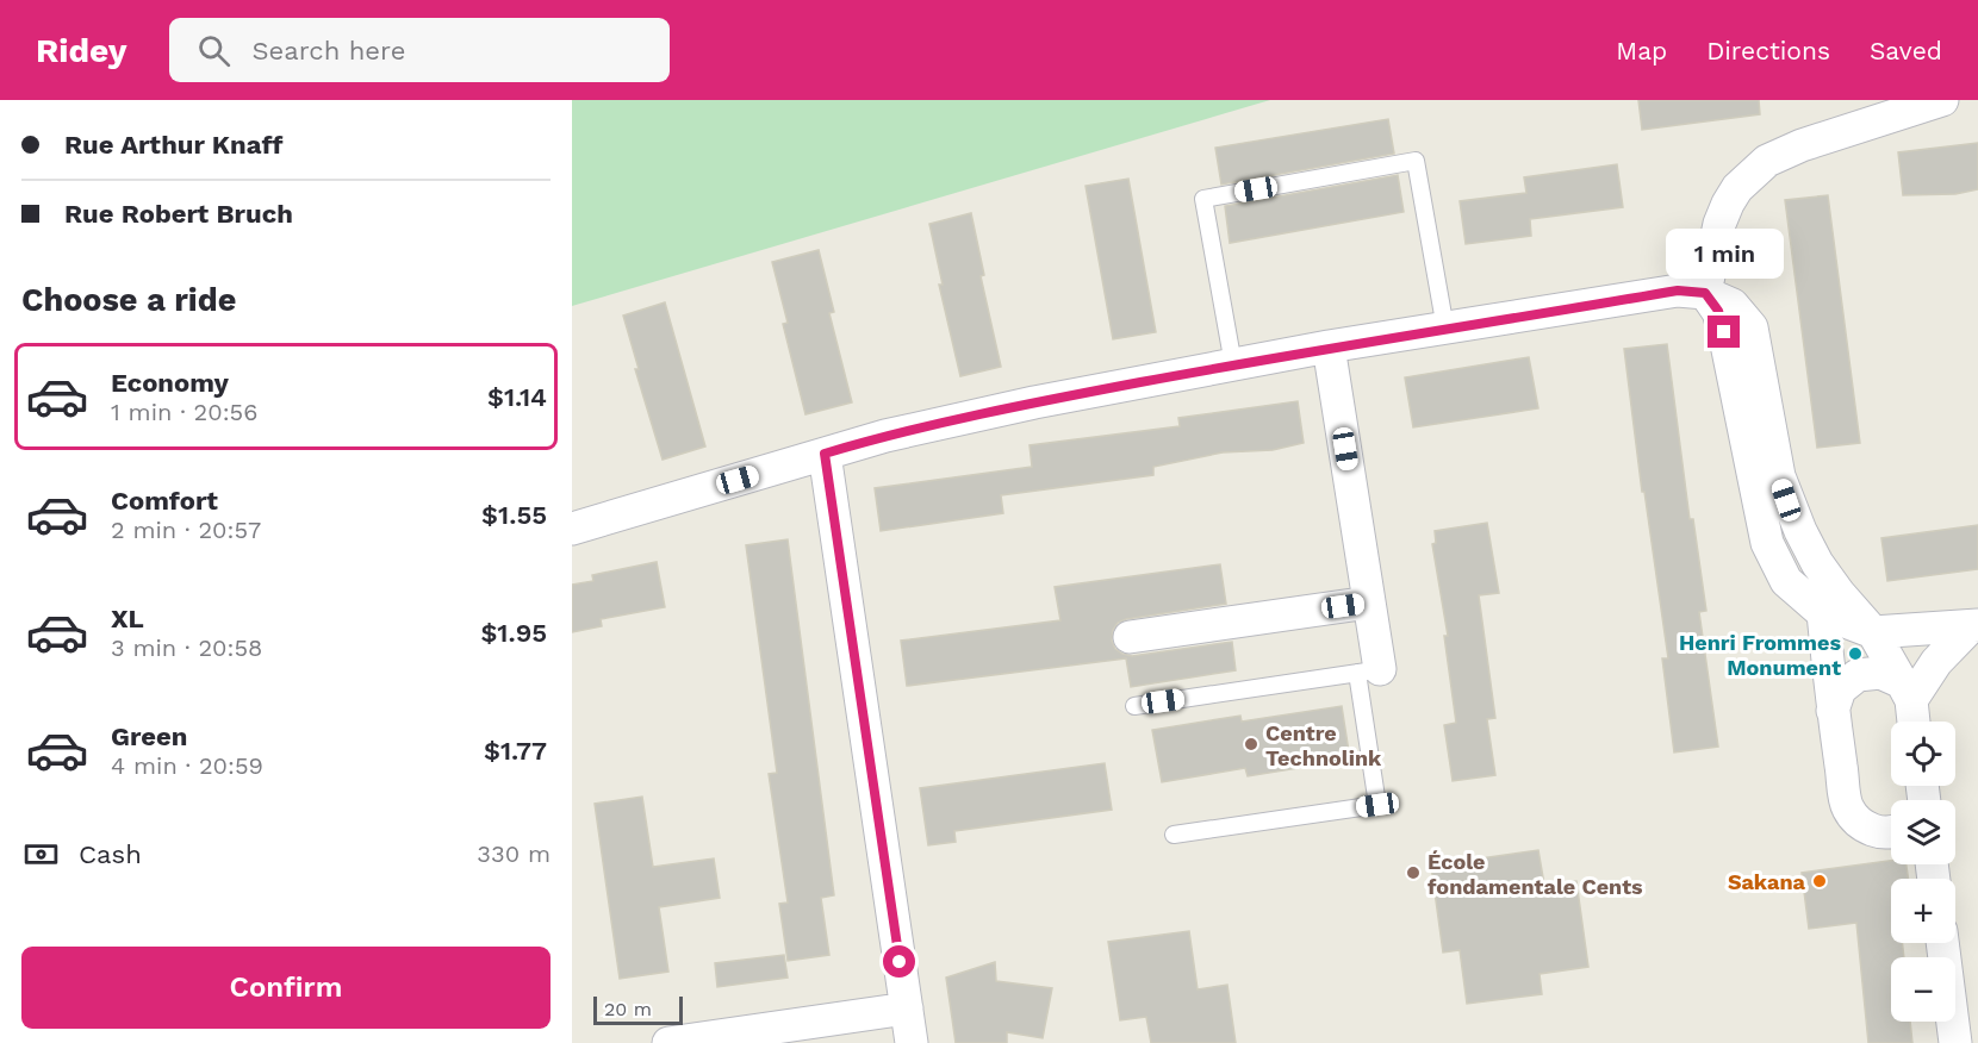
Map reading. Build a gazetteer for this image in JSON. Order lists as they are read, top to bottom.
{
  "places": [
    "Henri Frommes Monument",
    "Centre Technolink",
    "École fondamentale Cents",
    "Sakana"
  ],
  "scale_bar": "20 m",
  "page": {
    "header": "Ridey",
    "search": "Search here",
    "nav": ["Map", "Directions", "Saved"],
    "banner": ["Rue Arthur Knaff", "Rue Robert Bruch"],
    "bubble": "1 min",
    "heading": "Choose a ride",
    "list": [
      {
        "name": "Economy",
        "note": "1 min · 20:56",
        "value": "$1.14"
      },
      {
        "name": "Comfort",
        "note": "2 min · 20:57",
        "value": "$1.55"
      },
      {
        "name": "XL",
        "note": "3 min · 20:58",
        "value": "$1.95"
      },
      {
        "name": "Green",
        "note": "4 min · 20:59",
        "value": "$1.77"
      }
    ],
    "map_buttons": ["+", "−"],
    "pay": ["Cash", "330 m"],
    "buttons": "Confirm",
    "scale": "20 m"
  }
}
